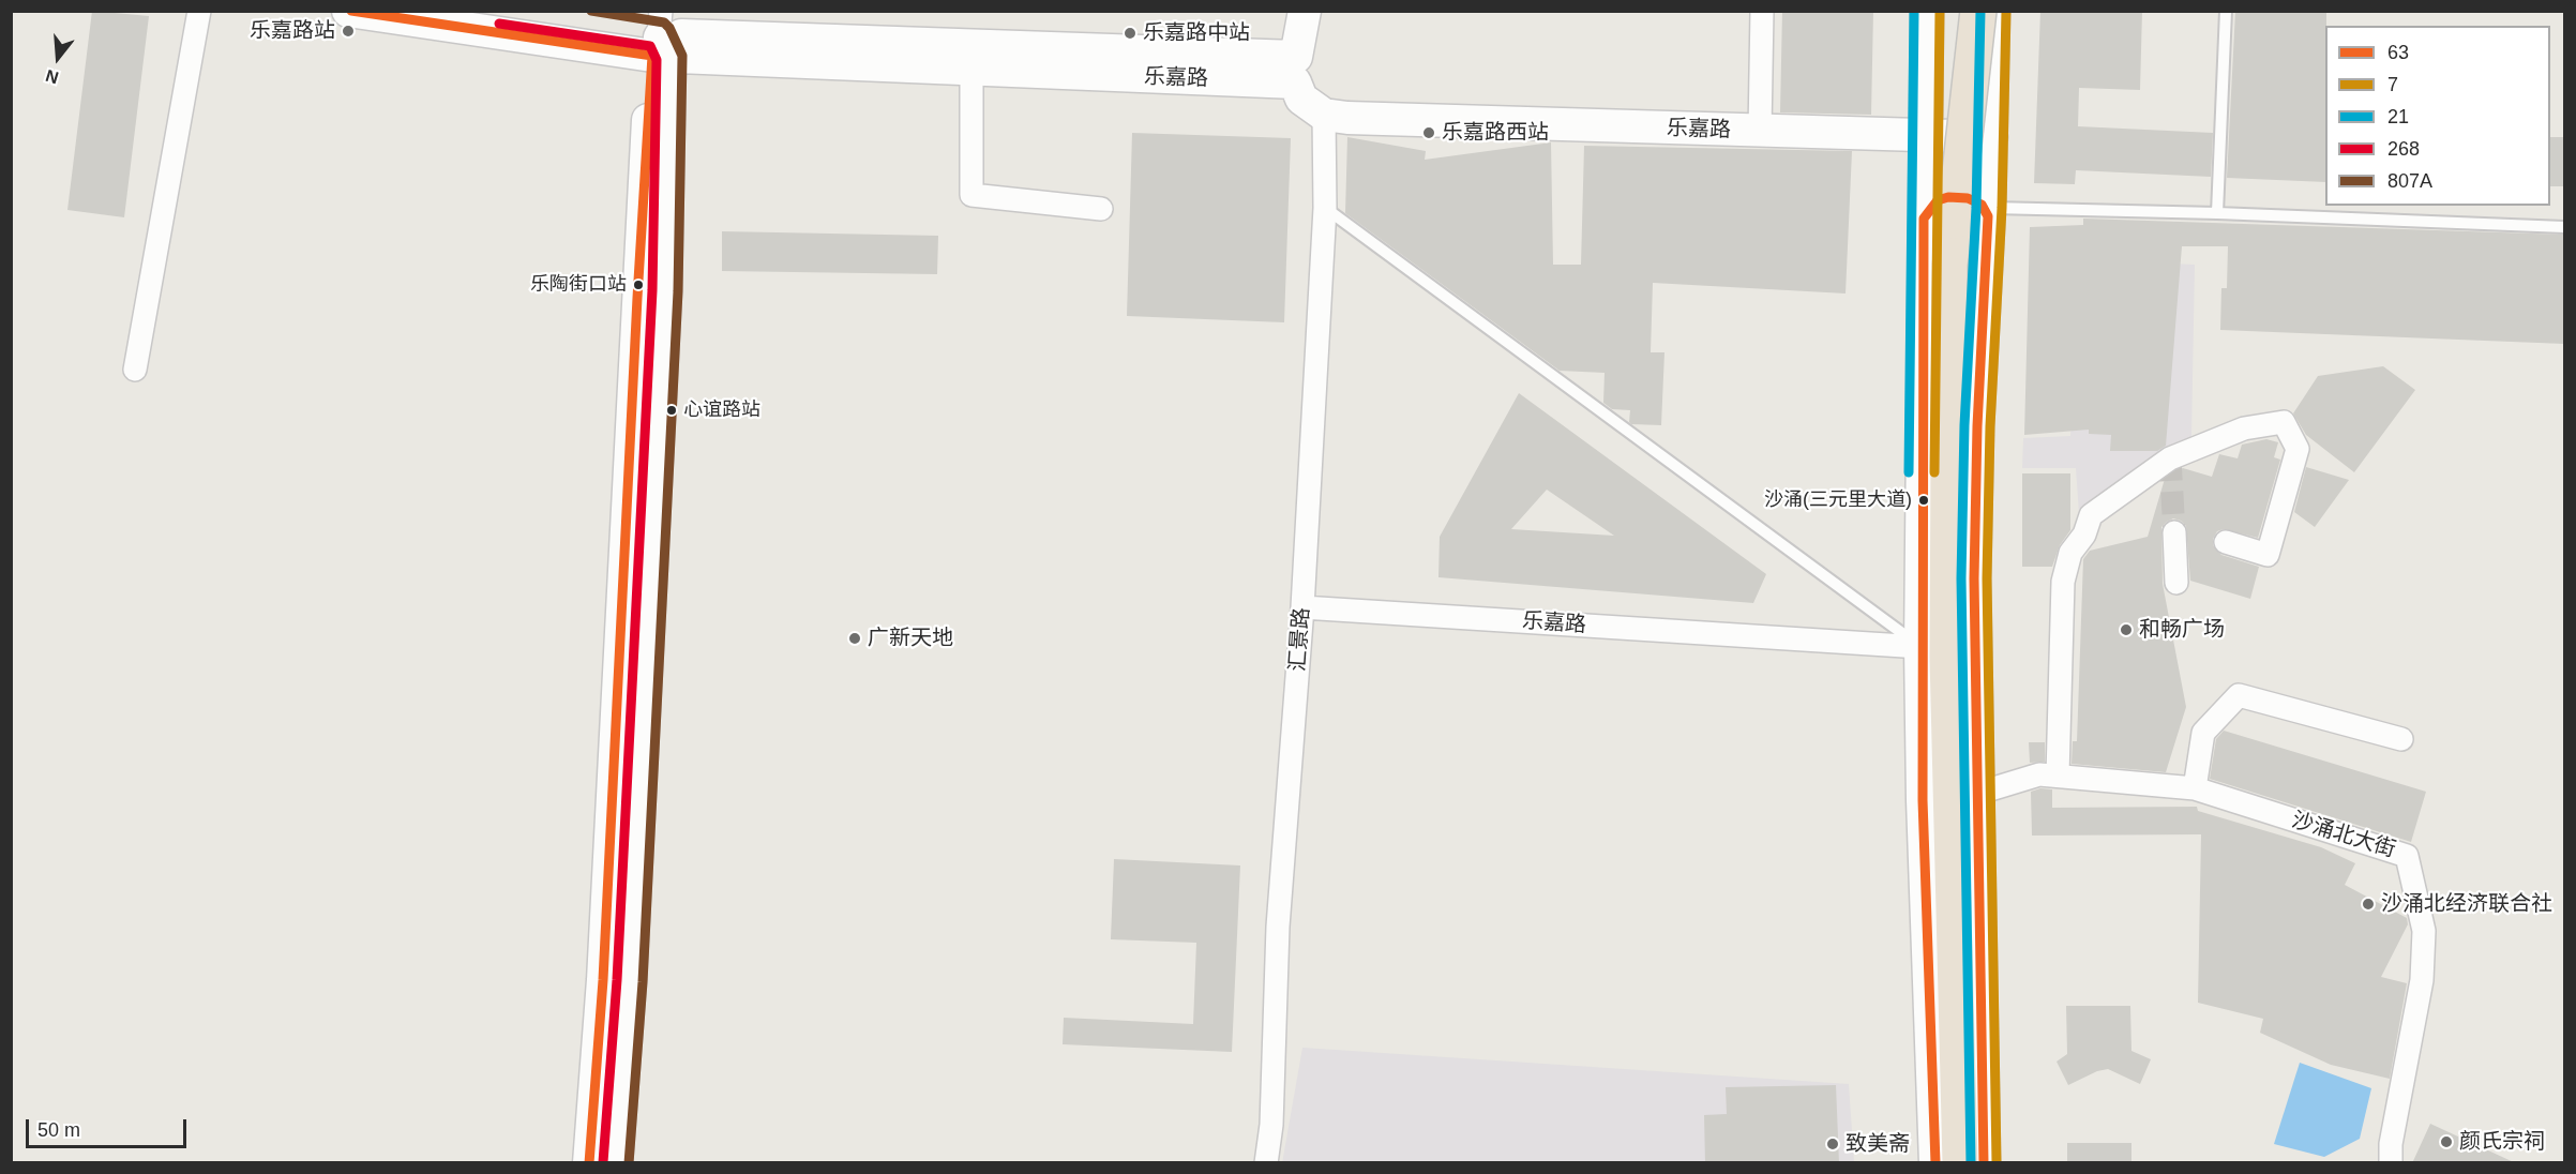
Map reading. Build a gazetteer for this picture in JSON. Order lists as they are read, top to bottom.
{
  "streets": {
    "street": ["乐嘉路", "汇景路", "沙涌北大街"]
  },
  "crossings": [
    ["乐嘉路", "汇景路"]
  ],
  "places": [
    "乐嘉路站",
    "乐嘉路中站",
    "乐嘉路西站",
    "乐陶街口站",
    "心谊路站",
    "沙涌(三元里大道)",
    "和畅广场",
    "广新天地",
    "沙涌北经济联合社",
    "颜氏宗祠",
    "致美斋"
  ],
  "lines": [
    "transit line 63",
    "transit line 7",
    "transit line 21",
    "transit line 807A",
    "transit line 268"
  ],
  "legend": [
    "63",
    "7",
    "21",
    "268",
    "807A"
  ],
  "scale_bar": "50 m",
  "north": "bottom"
}
